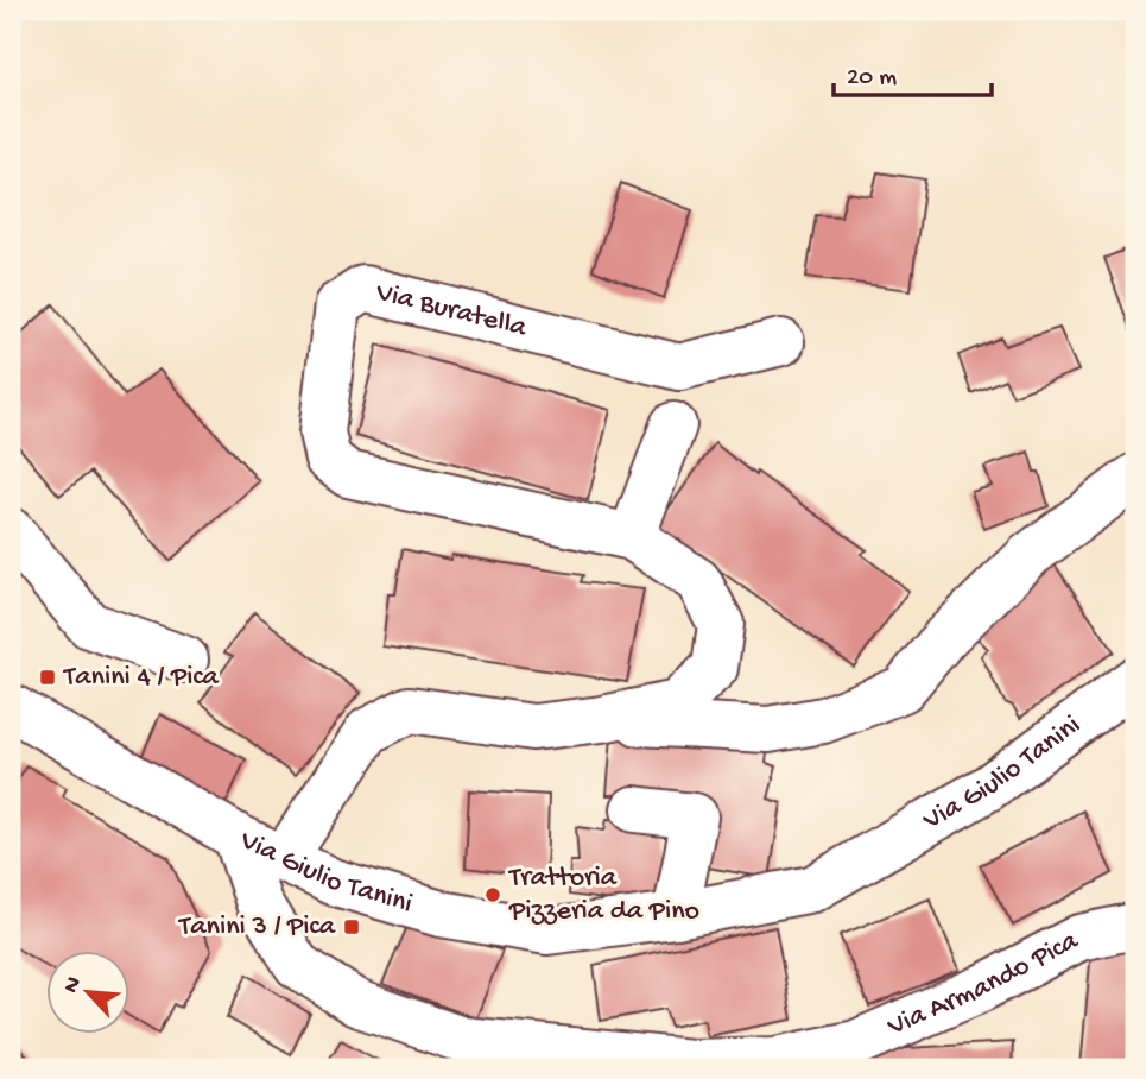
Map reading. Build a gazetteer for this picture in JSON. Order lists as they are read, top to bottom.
{
  "streets": {
    "street": ["Via Buratella", "Via Giulio Tanini", "Via Armando Pica"]
  },
  "crossings": [
    ["Via Buratella", "Via Giulio Tanini"],
    ["Via Giulio Tanini", "Via Armando Pica"]
  ],
  "places": {
    "transit": ["Tanini 4 / Pica", "Tanini 3 / Pica"],
    "other": ["Trattoria Pizzeria da Pino"]
  },
  "scale_bar": "20 m",
  "north": "top left"
}
